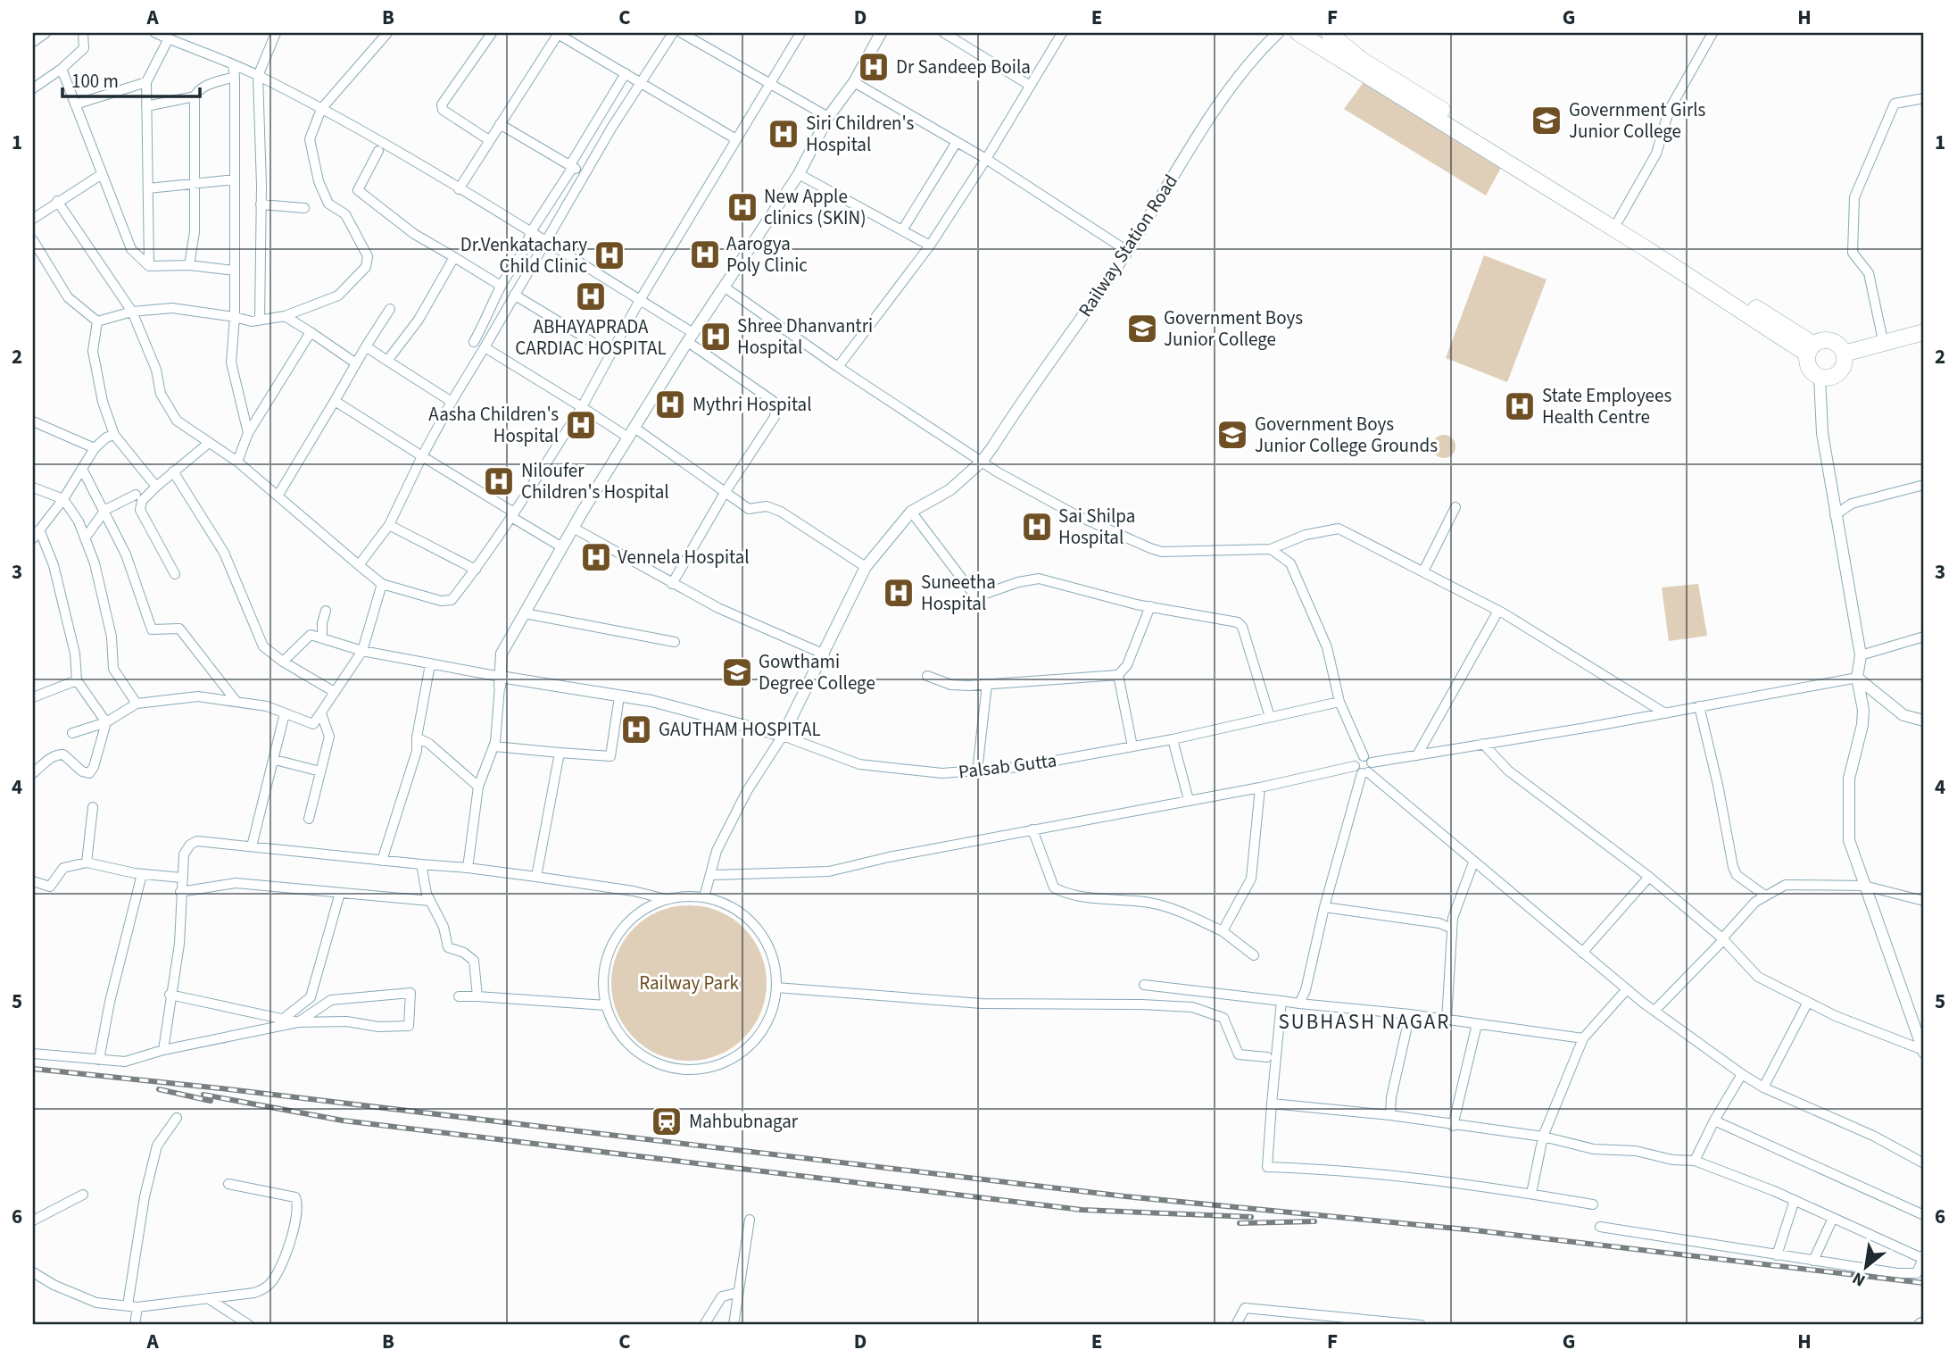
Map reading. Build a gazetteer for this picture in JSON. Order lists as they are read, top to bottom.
{
  "streets": {
    "street": ["Railway Station Road", "Palsab Gutta"]
  },
  "districts": ["SUBHASH NAGAR"],
  "parks": ["Railway Park"],
  "places": {
    "hospital": [
      "Dr Sandeep Boila",
      "Siri Children's Hospital",
      "New Apple clinics (SKIN)",
      "Aarogya Poly Clinic",
      "Dr.Venkatachary Child Clinic",
      "ABHAYAPRADA CARDIAC HOSPITAL",
      "Shree Dhanvantri Hospital",
      "Mythri Hospital",
      "State Employees Health Centre",
      "Aasha Children's Hospital",
      "Niloufer Children's Hospital",
      "Sai Shilpa Hospital",
      "Vennela Hospital",
      "Suneetha Hospital",
      "GAUTHAM HOSPITAL"
    ],
    "school or university": [
      "Government Girls Junior College",
      "Government Boys Junior College",
      "Government Boys Junior College Grounds",
      "Gowthami Degree College"
    ],
    "station": ["Mahbubnagar"]
  },
  "scale_bar": "100 m",
  "north": "bottom left",
  "grid": {
    "columns": [
      "A",
      "B",
      "C",
      "D",
      "E",
      "F",
      "G",
      "H"
    ],
    "rows": [
      "1",
      "2",
      "3",
      "4",
      "5",
      "6"
    ]
  }
}
